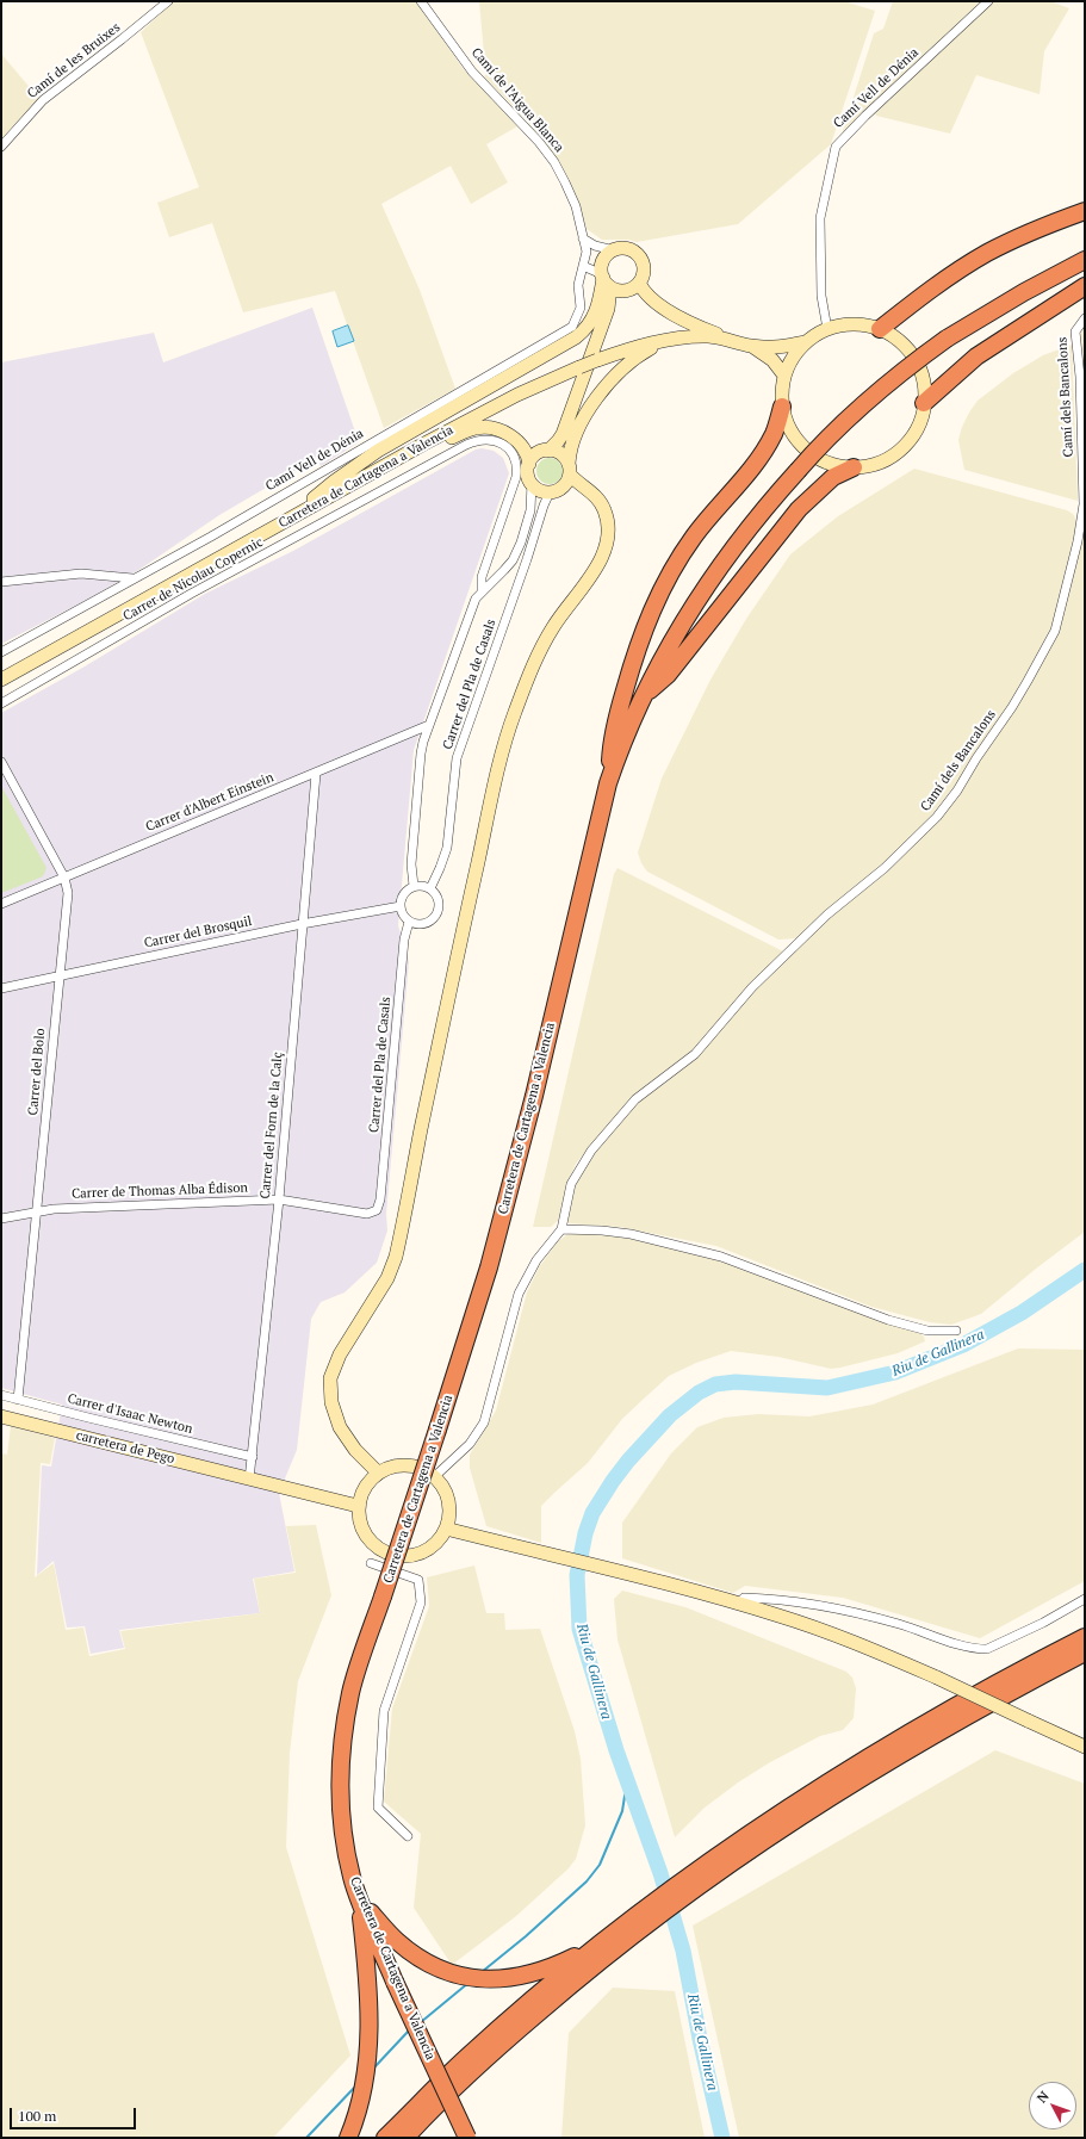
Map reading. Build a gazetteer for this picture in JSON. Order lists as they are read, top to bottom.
{
  "streets": {
    "highway": ["Carretera de Cartagena a Valencia"],
    "main road": ["carretera de Pego"],
    "street": [
      "Camí de les Bruixes",
      "Camí Vell de Dénia",
      "Camí de l’Aigua Blanca",
      "Camí dels Bancalons",
      "Carrer de Nicolau Copernic",
      "Carrer del Pla de Casals",
      "Carrer d'Albert Einstein",
      "Carrer del Brosquil",
      "Carrer del Bolo",
      "Carrer del Forn de la Calç",
      "Carrer de Thomas Alba Édison",
      "Carrer d'Isaac Newton"
    ]
  },
  "crossings": [
    ["Camí Vell de Dénia", "Camí de l’Aigua Blanca"],
    ["Camí Vell de Dénia", "Carretera de Cartagena a Valencia"],
    ["Carrer de Nicolau Copernic", "Carrer del Pla de Casals"],
    ["Carrer del Pla de Casals", "Carrer d'Albert Einstein"],
    ["Carrer del Pla de Casals", "Carrer del Brosquil"],
    ["Carrer del Pla de Casals", "Carrer de Thomas Alba Édison"],
    ["Carrer d'Albert Einstein", "Carrer del Bolo"],
    ["Carrer d'Albert Einstein", "Carrer del Forn de la Calç"],
    ["Carrer del Brosquil", "Carrer del Bolo"],
    ["Carrer del Brosquil", "Carrer del Forn de la Calç"],
    ["Carrer del Bolo", "Carrer de Thomas Alba Édison"],
    ["Carrer del Bolo", "Carrer d'Isaac Newton"],
    ["Carrer del Forn de la Calç", "Carrer de Thomas Alba Édison"],
    ["Carrer del Forn de la Calç", "Carrer d'Isaac Newton"],
    ["Carrer del Forn de la Calç", "carretera de Pego"]
  ],
  "water": ["Riu de Gallinera"],
  "scale_bar": "100 m",
  "north": "top left"
}
